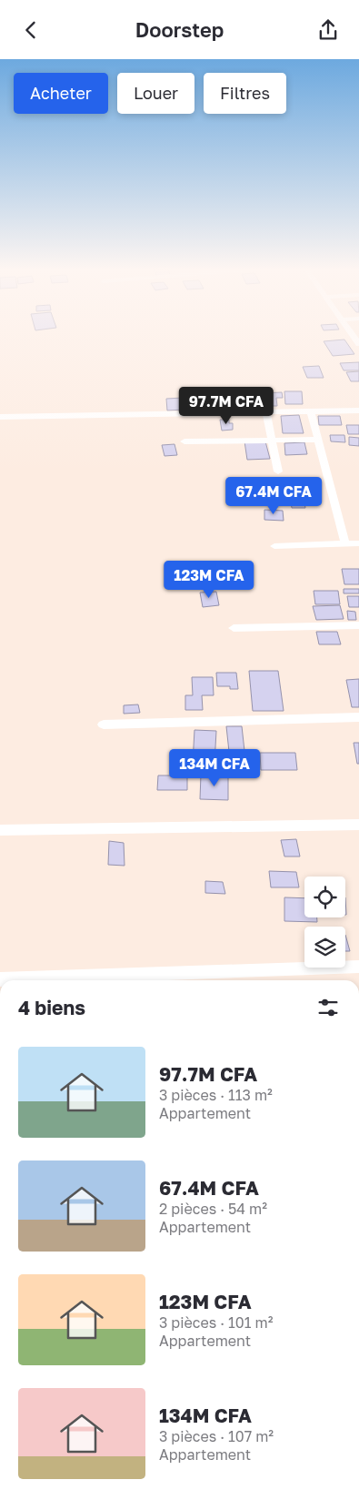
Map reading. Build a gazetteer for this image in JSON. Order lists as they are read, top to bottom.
{
  "page": {
    "header": "Doorstep",
    "chip": ["Acheter", "Louer", "Filtres"],
    "price": [
      "97.7M CFA",
      "67.4M CFA",
      "123M CFA",
      "134M CFA"
    ],
    "heading": "4 biens",
    "list": [
      {
        "name": "97.7M CFA",
        "note": "3 pièces · 113 m² · Appartement"
      },
      {
        "name": "67.4M CFA",
        "note": "2 pièces · 54 m² · Appartement"
      },
      {
        "name": "123M CFA",
        "note": "3 pièces · 101 m² · Appartement"
      },
      {
        "name": "134M CFA",
        "note": "3 pièces · 107 m² · Appartement"
      }
    ]
  }
}
